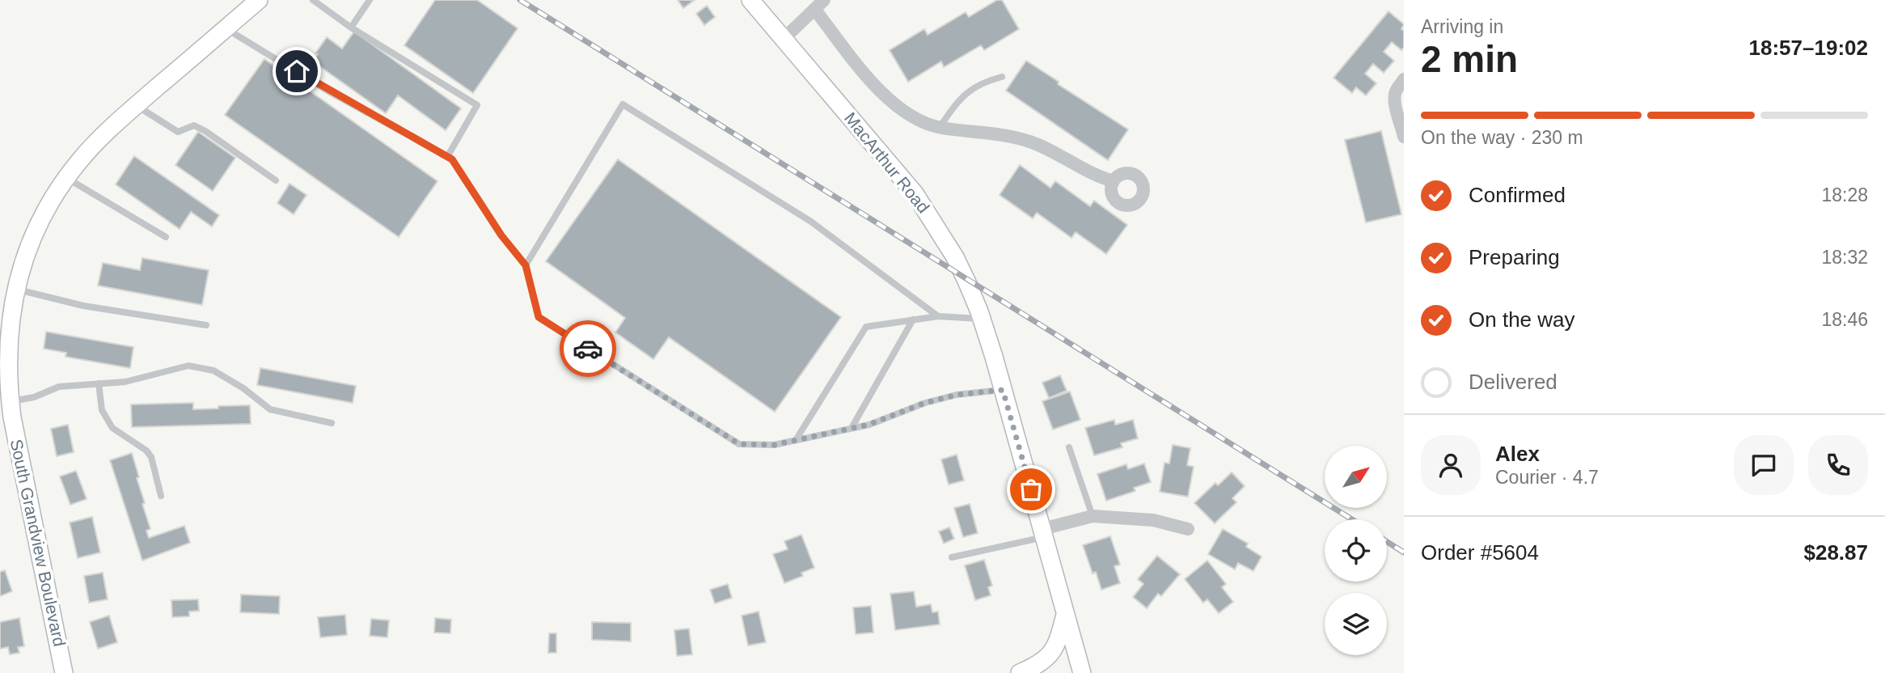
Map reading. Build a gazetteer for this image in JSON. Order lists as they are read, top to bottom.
{
  "streets": {
    "street": ["MacArthur Road", "South Grandview Boulevard"]
  },
  "north": "top right",
  "page": {
    "heading": ["2 min", "Arriving in", "18:57–19:02"],
    "panel": [
      "Alex",
      "Courier · 4.7",
      "Order #5604",
      "$28.87"
    ],
    "bar": "On the way · 230 m",
    "list": [
      ["Confirmed", "18:28"],
      ["Preparing", "18:32"],
      ["On the way", "18:46"],
      "Delivered"
    ]
  }
}
